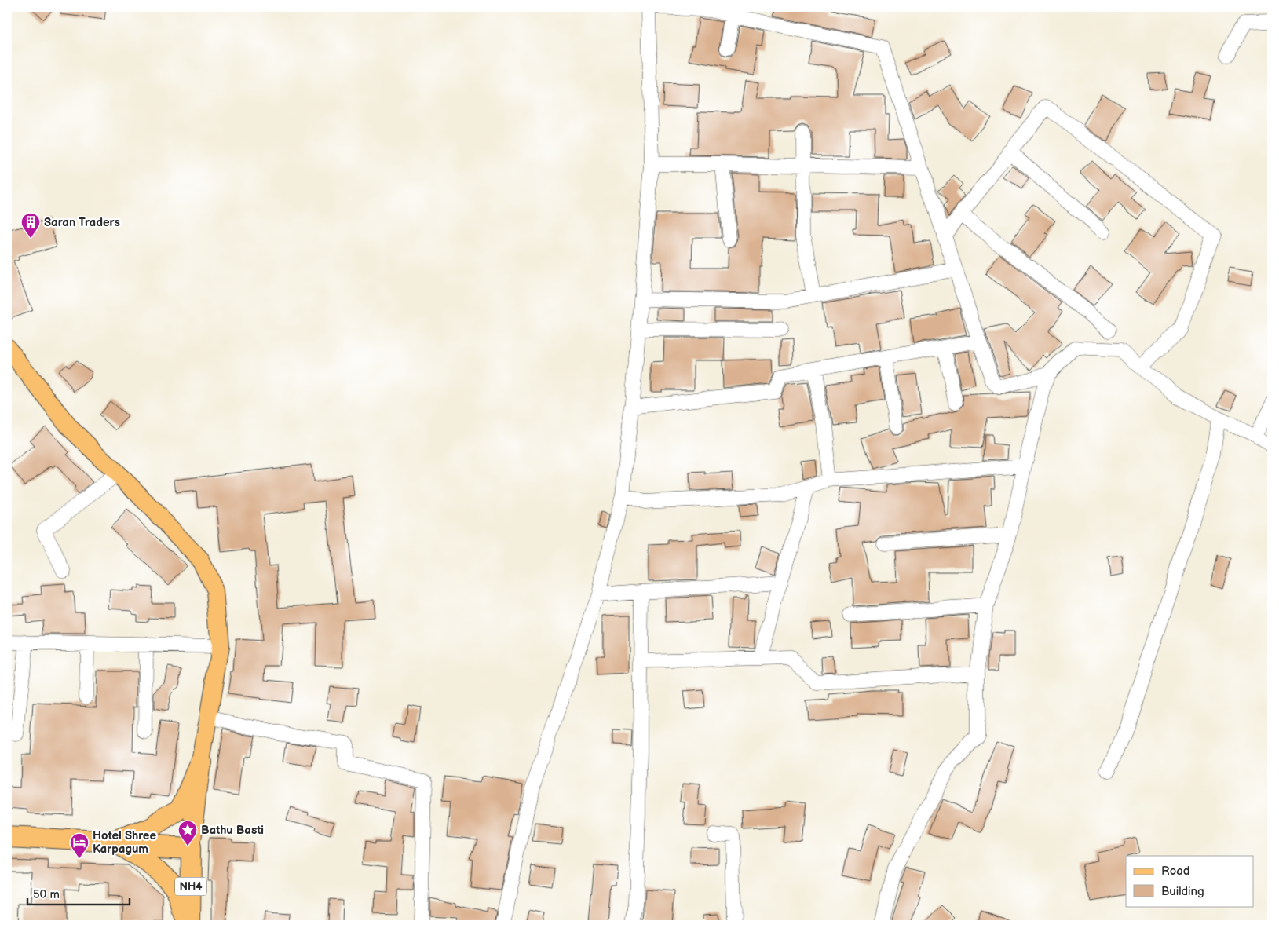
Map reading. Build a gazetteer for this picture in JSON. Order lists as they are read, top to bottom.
{
  "streets": {
    "highway": ["NH4"]
  },
  "places": {
    "building": ["Saran Traders"],
    "place": ["Bathu Basti"],
    "hotel": ["Hotel Shree Karpagum"]
  },
  "legend": ["Road", "Building"],
  "scale_bar": "50 m"
}
